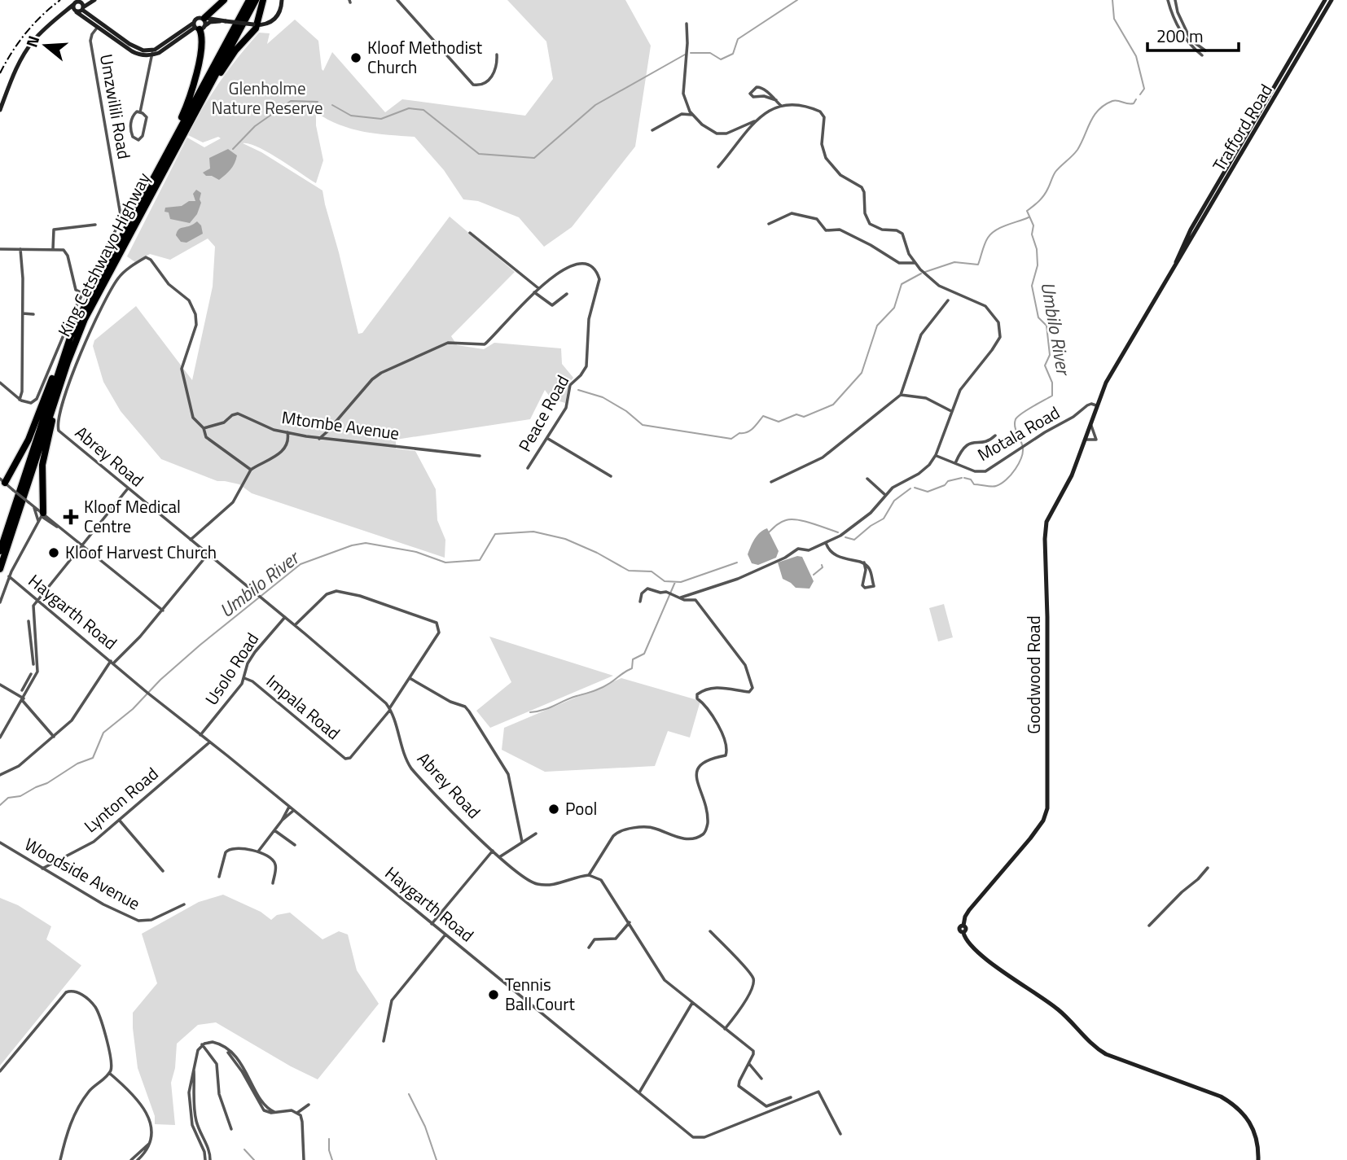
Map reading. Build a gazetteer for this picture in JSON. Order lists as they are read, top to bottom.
{
  "streets": {
    "highway": ["King Cetshwayo Highway"],
    "street": [
      "Umzwilili Road",
      "Trafford Road",
      "Peace Road",
      "Mtombe Avenue",
      "Motala Road",
      "Abrey Road",
      "Haygarth Road",
      "Usolo Road",
      "Goodwood Road",
      "Impala Road",
      "Lynton Road",
      "Woodside Avenue"
    ]
  },
  "crossings": [
    ["Trafford Road", "Motala Road"],
    ["Trafford Road", "Goodwood Road"],
    ["Peace Road", "Mtombe Avenue"],
    ["Mtombe Avenue", "Abrey Road"],
    ["Motala Road", "Goodwood Road"],
    ["Abrey Road", "Usolo Road"],
    ["Abrey Road", "Impala Road"],
    ["Haygarth Road", "Usolo Road"],
    ["Haygarth Road", "Lynton Road"],
    ["Usolo Road", "Impala Road"],
    ["Lynton Road", "Woodside Avenue"]
  ],
  "water": ["Umbilo River"],
  "parks": ["Glenholme Nature Reserve"],
  "places": {
    "other": [
      "Kloof Methodist Church",
      "Kloof Harvest Church",
      "Pool",
      "Tennis Ball Court"
    ],
    "health": ["Kloof Medical Centre"]
  },
  "scale_bar": "200 m",
  "north": "left"
}
